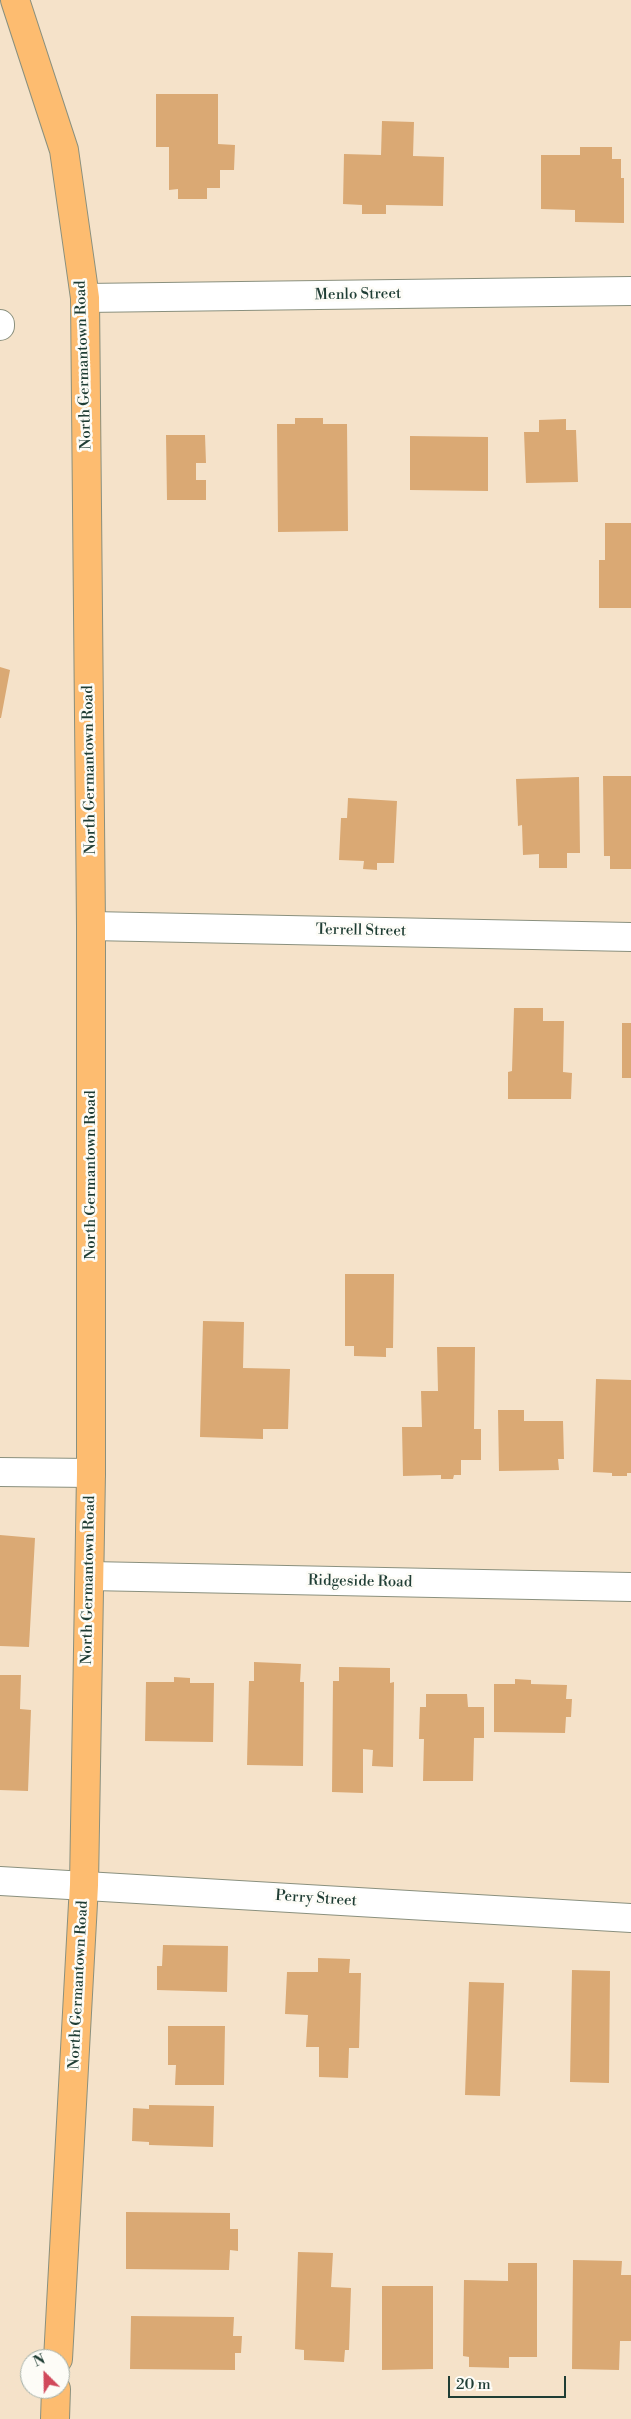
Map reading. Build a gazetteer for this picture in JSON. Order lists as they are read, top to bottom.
{
  "streets": {
    "main road": ["North Germantown Road"],
    "street": [
      "Menlo Street",
      "Terrell Street",
      "Ridgeside Road",
      "Perry Street"
    ]
  },
  "crossings": [
    ["Menlo Street", "North Germantown Road"],
    ["North Germantown Road", "Terrell Street"],
    ["North Germantown Road", "Ridgeside Road"],
    ["North Germantown Road", "Perry Street"]
  ],
  "scale_bar": "20 m",
  "north": "top left"
}
